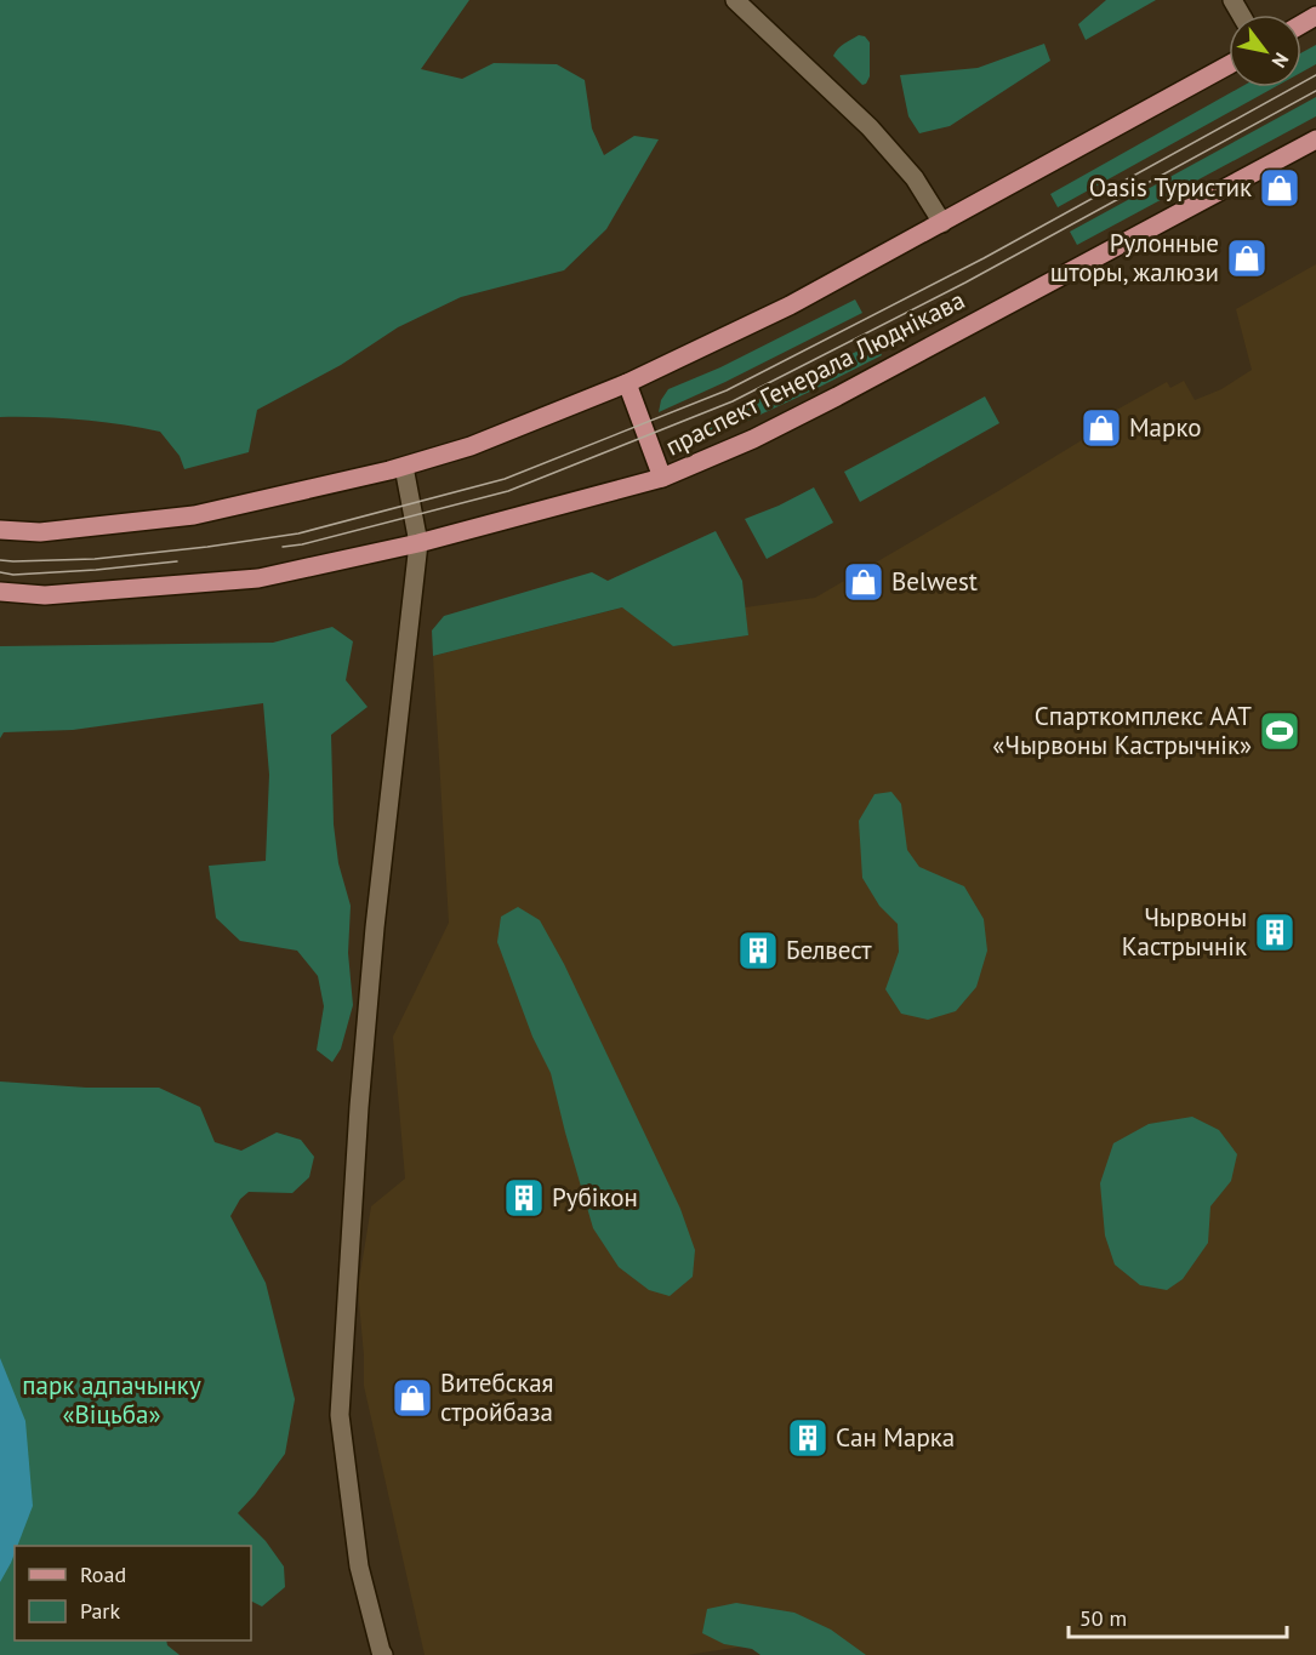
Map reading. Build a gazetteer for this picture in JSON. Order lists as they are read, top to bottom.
{
  "streets": {
    "main road": ["праспект Генерала Люднікава"]
  },
  "parks": ["парк адпачынку «Віцьба»"],
  "places": {
    "shop": [
      "Oasis Туристик",
      "Рулонные шторы, жалюзи",
      "Марко",
      "Belwest",
      "Витебская стройбаза"
    ],
    "sports": ["Спарткомплекс ААТ «Чырвоны Кастрычнік»"],
    "building": [
      "Чырвоны Кастрычнік",
      "Белвест",
      "Рубікон",
      "Сан Марка"
    ]
  },
  "legend": ["Road", "Park"],
  "scale_bar": "50 m",
  "north": "bottom right"
}
